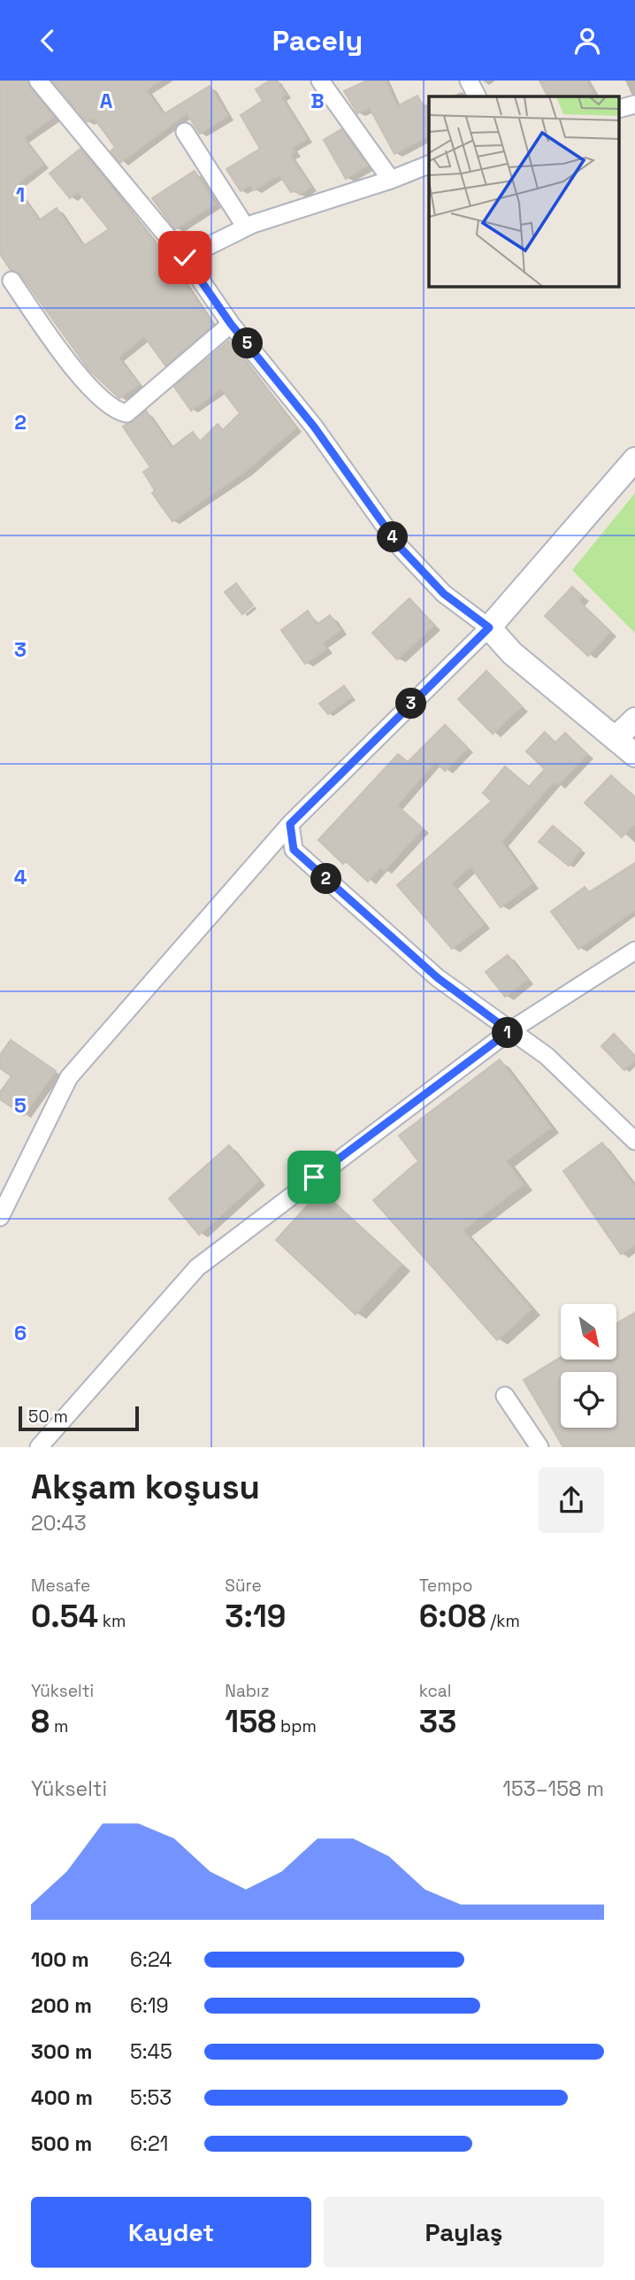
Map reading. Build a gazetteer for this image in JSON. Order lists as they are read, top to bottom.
{
  "scale_bar": "50 m",
  "north": "bottom right",
  "page": {
    "header": "Pacely",
    "pins": [
      "5",
      "4",
      "3",
      "2",
      "1"
    ],
    "scale": "50 m",
    "heading": ["Akşam koşusu", "20:43"],
    "stats": [
      ["Mesafe", "0.54 km"],
      ["Süre", "3:19"],
      ["Tempo", "6:08 /km"],
      ["Yükselti", "8 m"],
      ["Nabız", "158 bpm"],
      ["kcal", "33"]
    ],
    "chart": ["Yükselti", "153–158 m"],
    "list": [
      {
        "name": "100 m",
        "note": "6:24"
      },
      {
        "name": "200 m",
        "note": "6:19"
      },
      {
        "name": "300 m",
        "note": "5:45"
      },
      {
        "name": "400 m",
        "note": "5:53"
      },
      {
        "name": "500 m",
        "note": "6:21"
      }
    ],
    "buttons": ["Kaydet", "Paylaş"]
  },
  "grid": {
    "columns": ["A", "B"],
    "rows": [
      "1",
      "2",
      "3",
      "4",
      "5",
      "6"
    ]
  }
}
